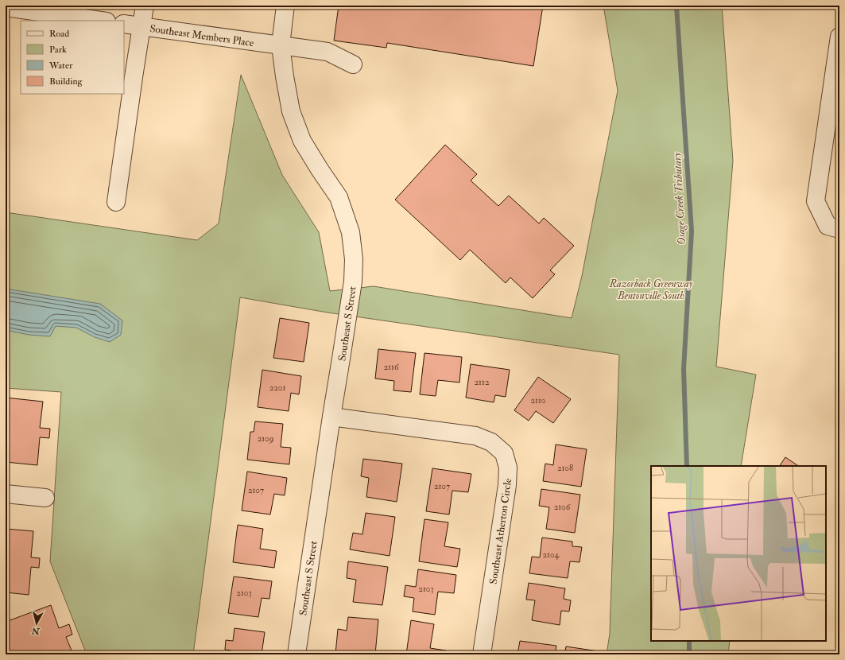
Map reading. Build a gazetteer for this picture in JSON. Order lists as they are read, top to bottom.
{
  "streets": {
    "street": ["Southeast Members Place", "Southeast S Street", "Southeast Atherton Circle"]
  },
  "crossings": [
    ["Southeast Members Place", "Southeast S Street"],
    ["Southeast S Street", "Southeast Atherton Circle"]
  ],
  "water": ["Osage Creek Tributary"],
  "parks": ["Razorback Greenway Bentonville South"],
  "house_numbers": [
    "2116",
    "2112",
    "2201",
    "2110",
    "2109",
    "2108",
    "2107",
    "2107",
    "2106",
    "2104",
    "2103",
    "2103"
  ],
  "legend": [
    "Road",
    "Park",
    "Water",
    "Building"
  ],
  "north": "bottom"
}
